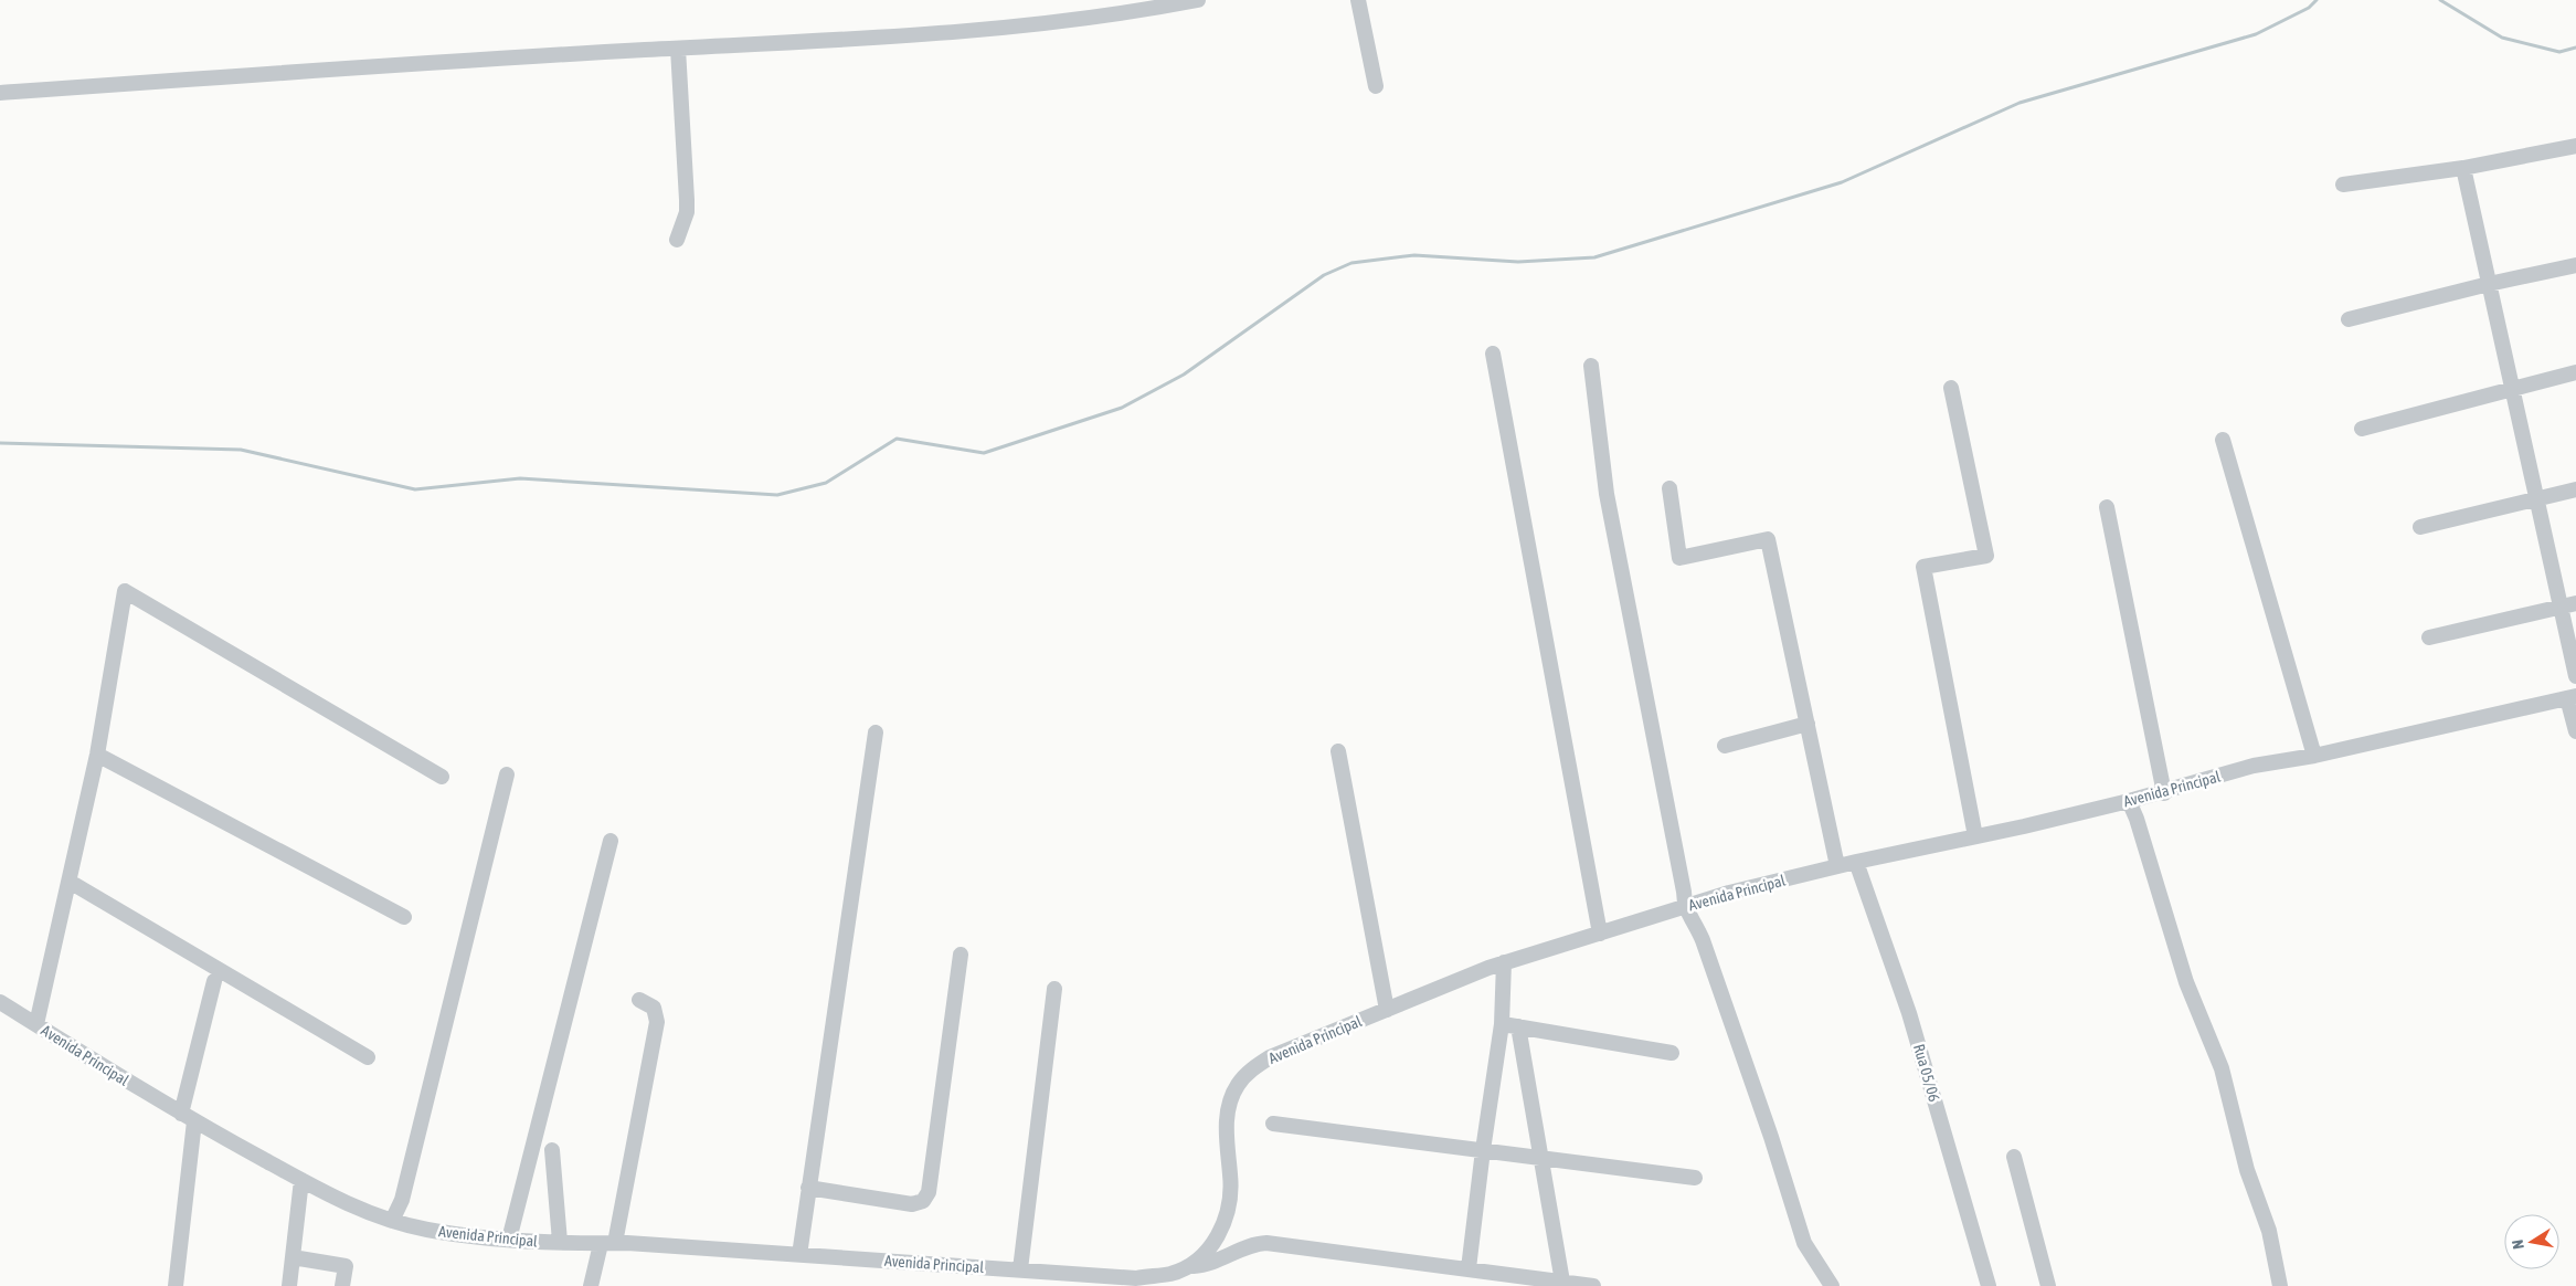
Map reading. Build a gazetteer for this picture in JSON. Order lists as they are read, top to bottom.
{
  "streets": {
    "street": ["Avenida Principal", "Rua 05/06"]
  },
  "crossings": [
    ["Avenida Principal", "Rua 05/06"]
  ],
  "north": "left"
}
